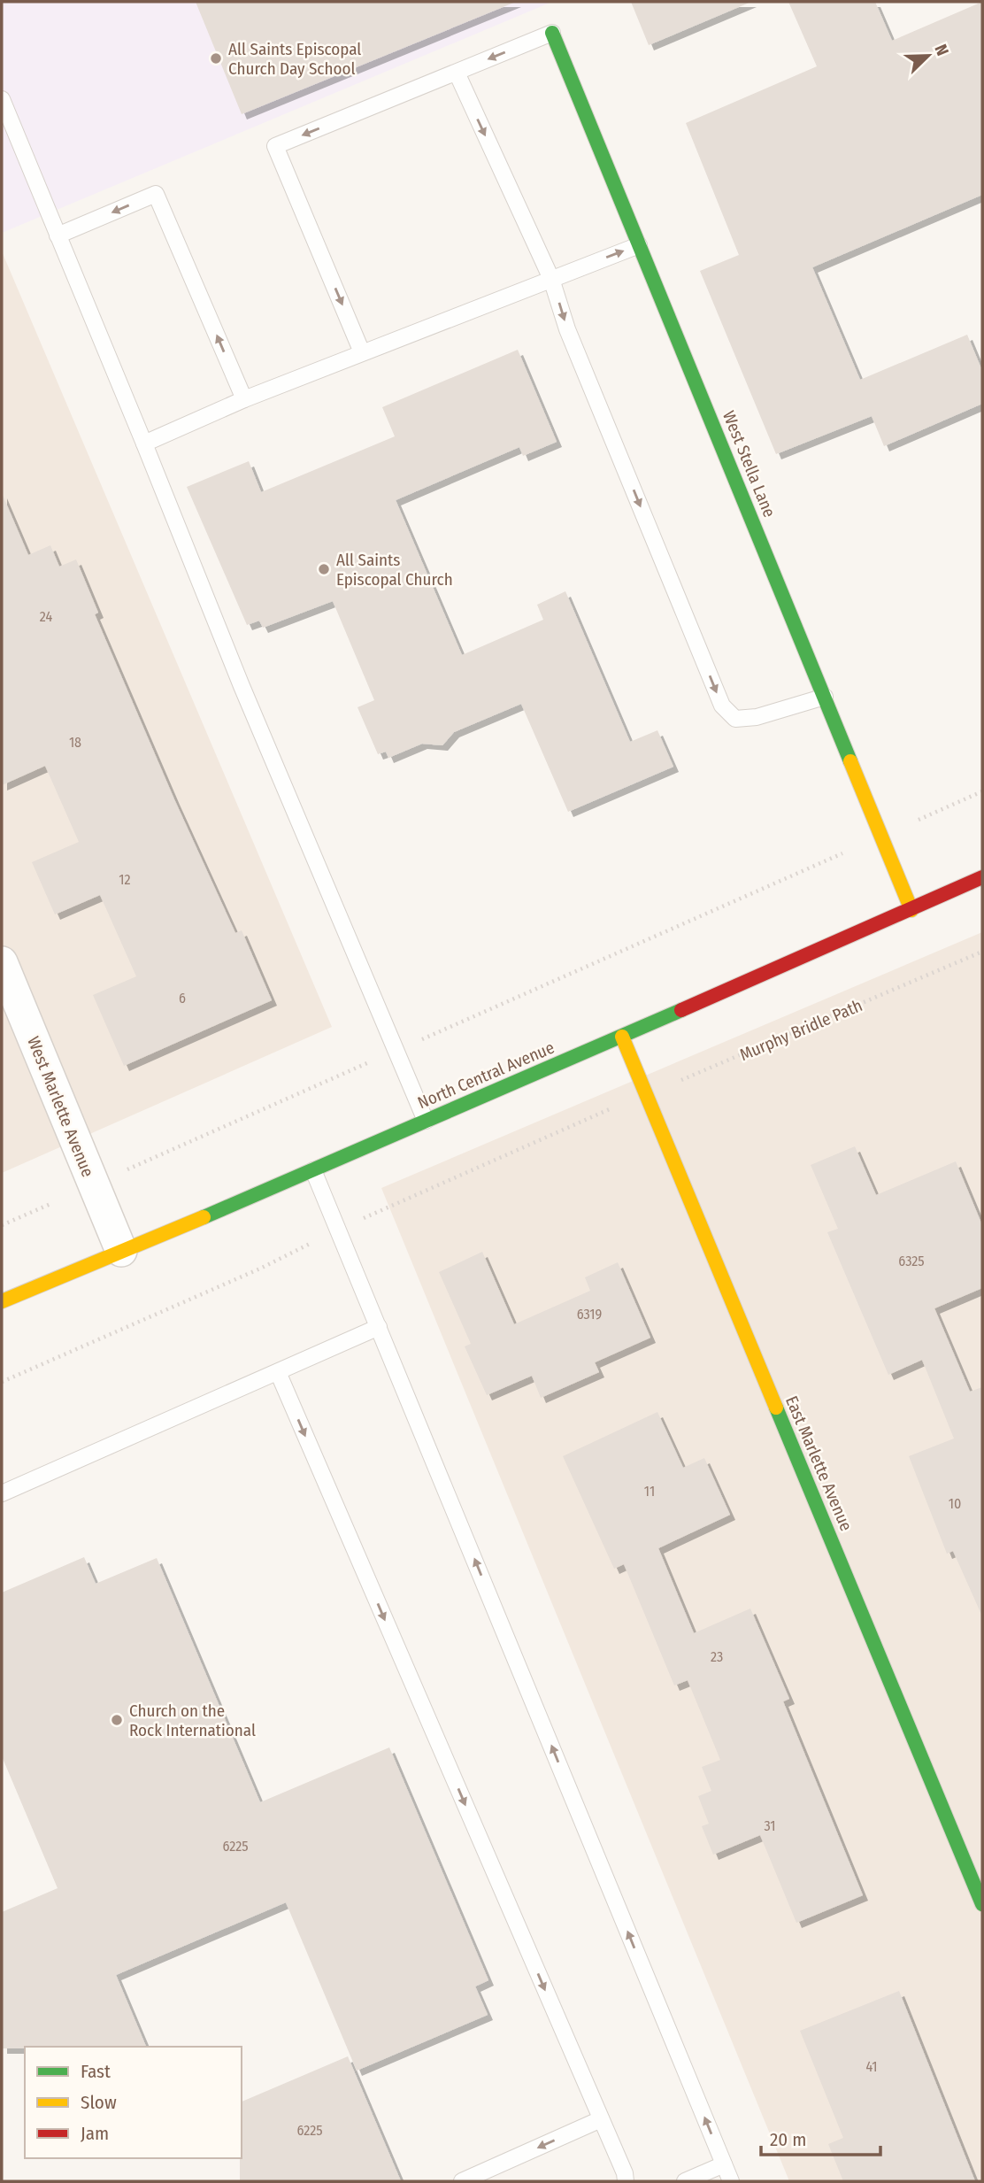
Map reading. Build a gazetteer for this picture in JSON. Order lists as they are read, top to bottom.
{
  "streets": {
    "street": [
      "West Stella Lane",
      "North Central Avenue",
      "West Marlette Avenue",
      "East Marlette Avenue"
    ],
    "path": ["Murphy Bridle Path"]
  },
  "crossings": [
    ["West Stella Lane", "North Central Avenue"],
    ["Murphy Bridle Path", "East Marlette Avenue"],
    ["North Central Avenue", "West Marlette Avenue"],
    ["North Central Avenue", "East Marlette Avenue"]
  ],
  "places": ["All Saints Episcopal Church Day School", "All Saints Episcopal Church", "Church on the Rock International"],
  "house_numbers": [
    "24",
    "18",
    "12",
    "6",
    "6325",
    "6319",
    "11",
    "10",
    "23",
    "31",
    "6225",
    "41",
    "6225"
  ],
  "legend": ["Fast", "Slow", "Jam"],
  "scale_bar": "20 m",
  "north": "top right"
}
